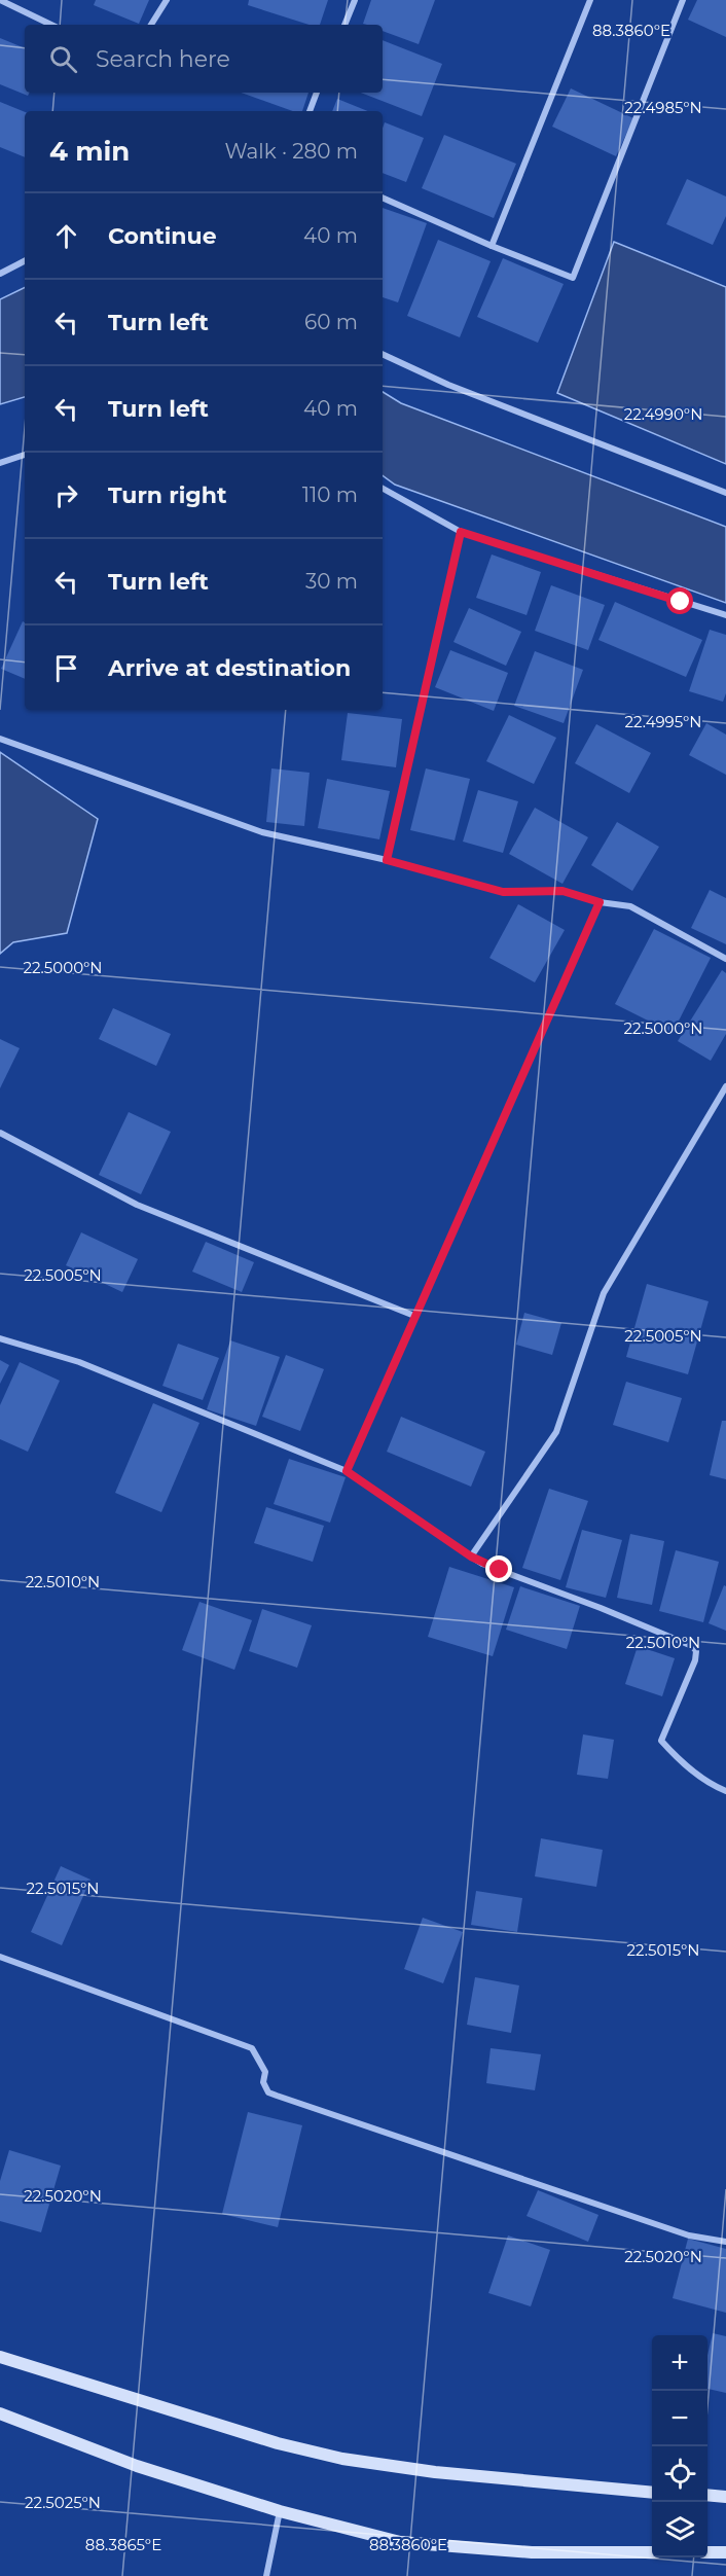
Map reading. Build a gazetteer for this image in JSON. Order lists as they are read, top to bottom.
{
  "page": {
    "search": "Search here",
    "heading": ["4 min", "Walk · 280 m"],
    "list": [
      ["Continue", "40 m"],
      ["Turn left", "60 m"],
      ["Turn left", "40 m"],
      ["Turn right", "110 m"],
      ["Turn left", "30 m"],
      "Arrive at destination"
    ],
    "map_buttons": ["+", "−"]
  },
  "coordinates": [
    "88.3860°E",
    "22.4985°N",
    "22.4990°N",
    "22.4995°N",
    "22.5000°N",
    "22.5005°N",
    "22.5010°N",
    "22.5015°N",
    "22.5020°N",
    "22.5025°N",
    "88.3865°E"
  ]
}
